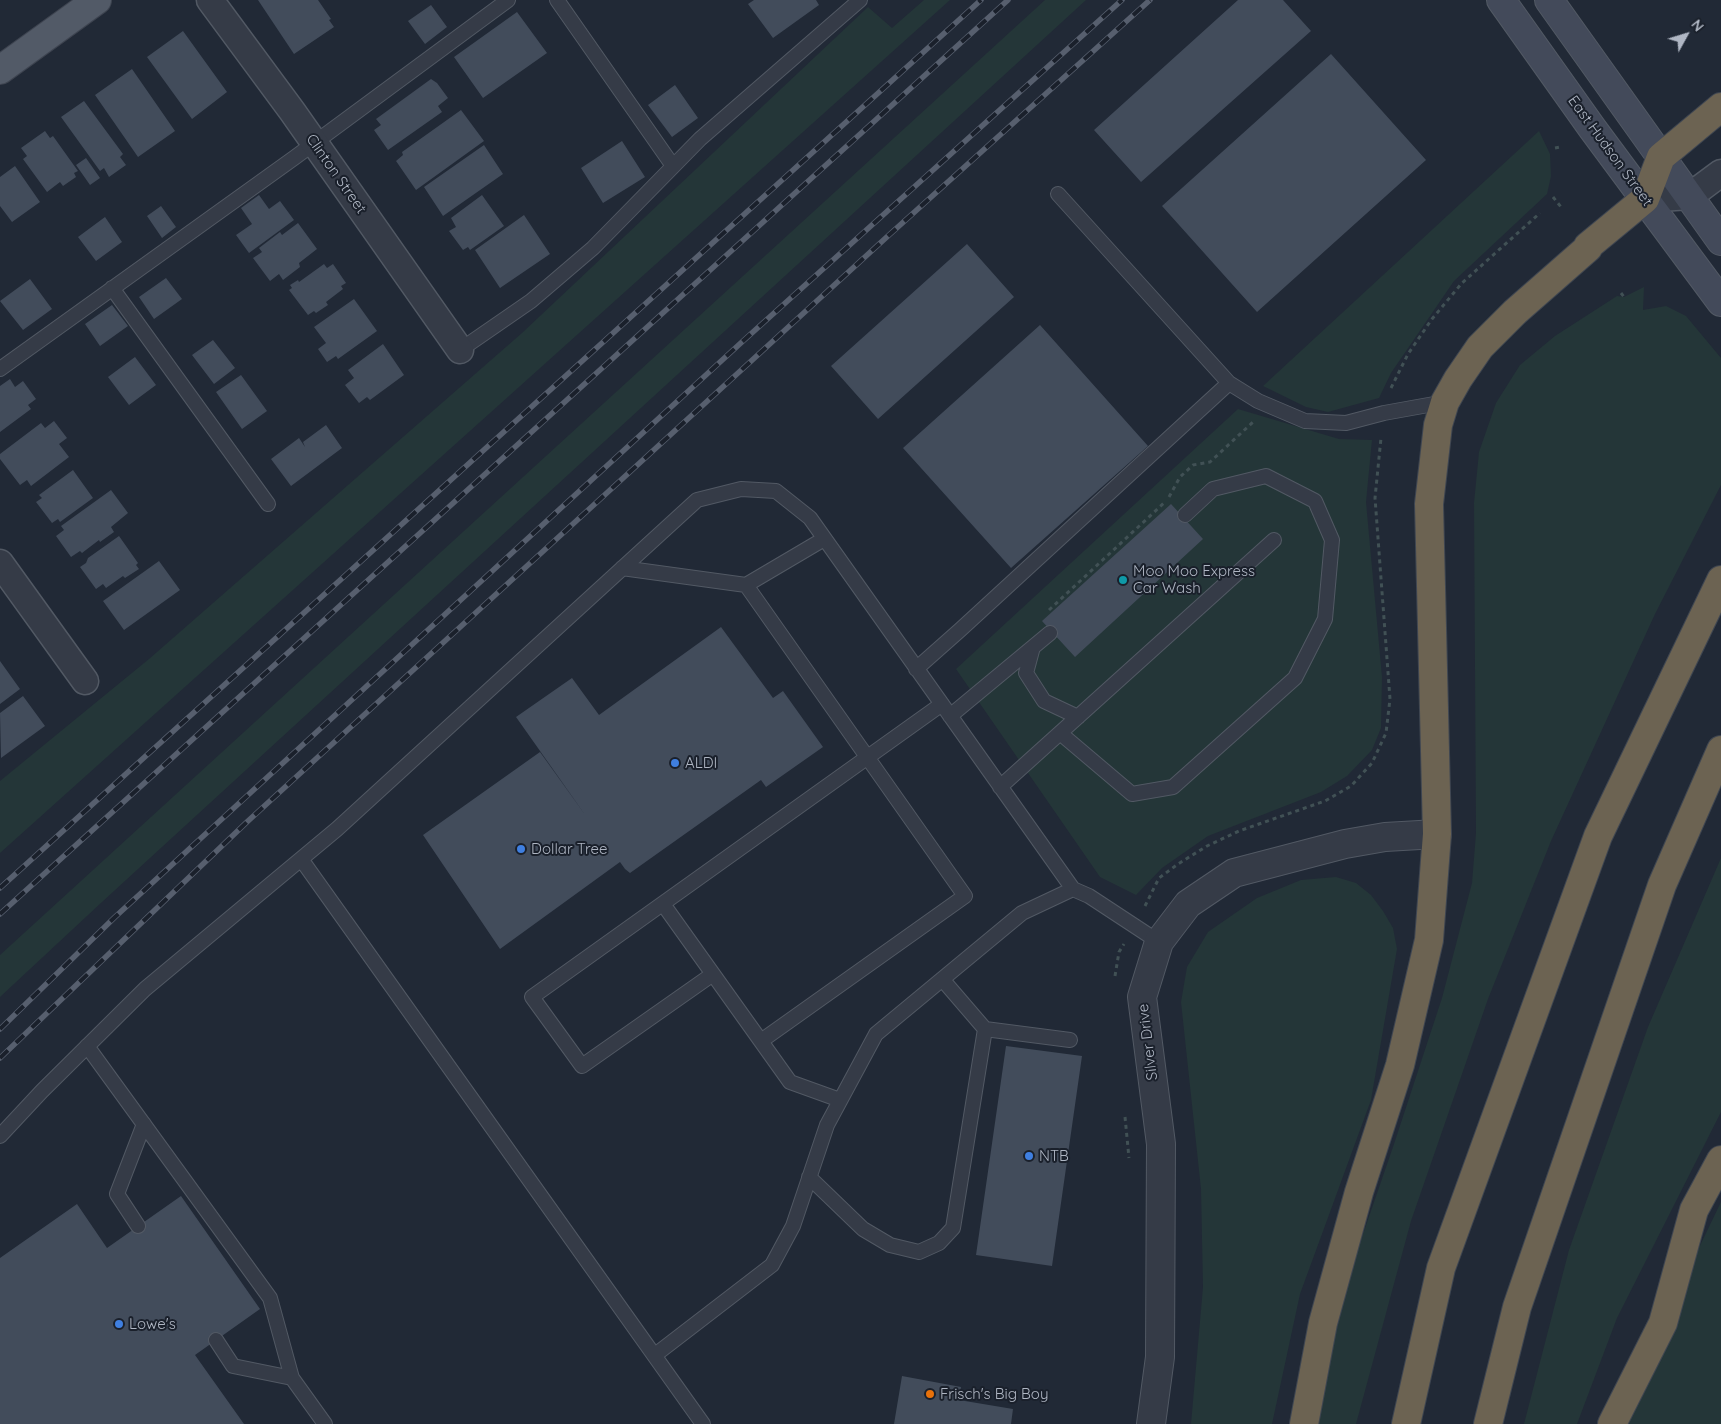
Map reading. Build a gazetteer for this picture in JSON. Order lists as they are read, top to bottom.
{
  "streets": {
    "main road": ["East Hudson Street"],
    "street": ["Clinton Street", "Silver Drive"]
  },
  "places": [
    "Moo Moo Express Car Wash",
    "ALDI",
    "Dollar Tree",
    "NTB",
    "Lowe's",
    "Frisch's Big Boy"
  ],
  "north": "top right"
}
